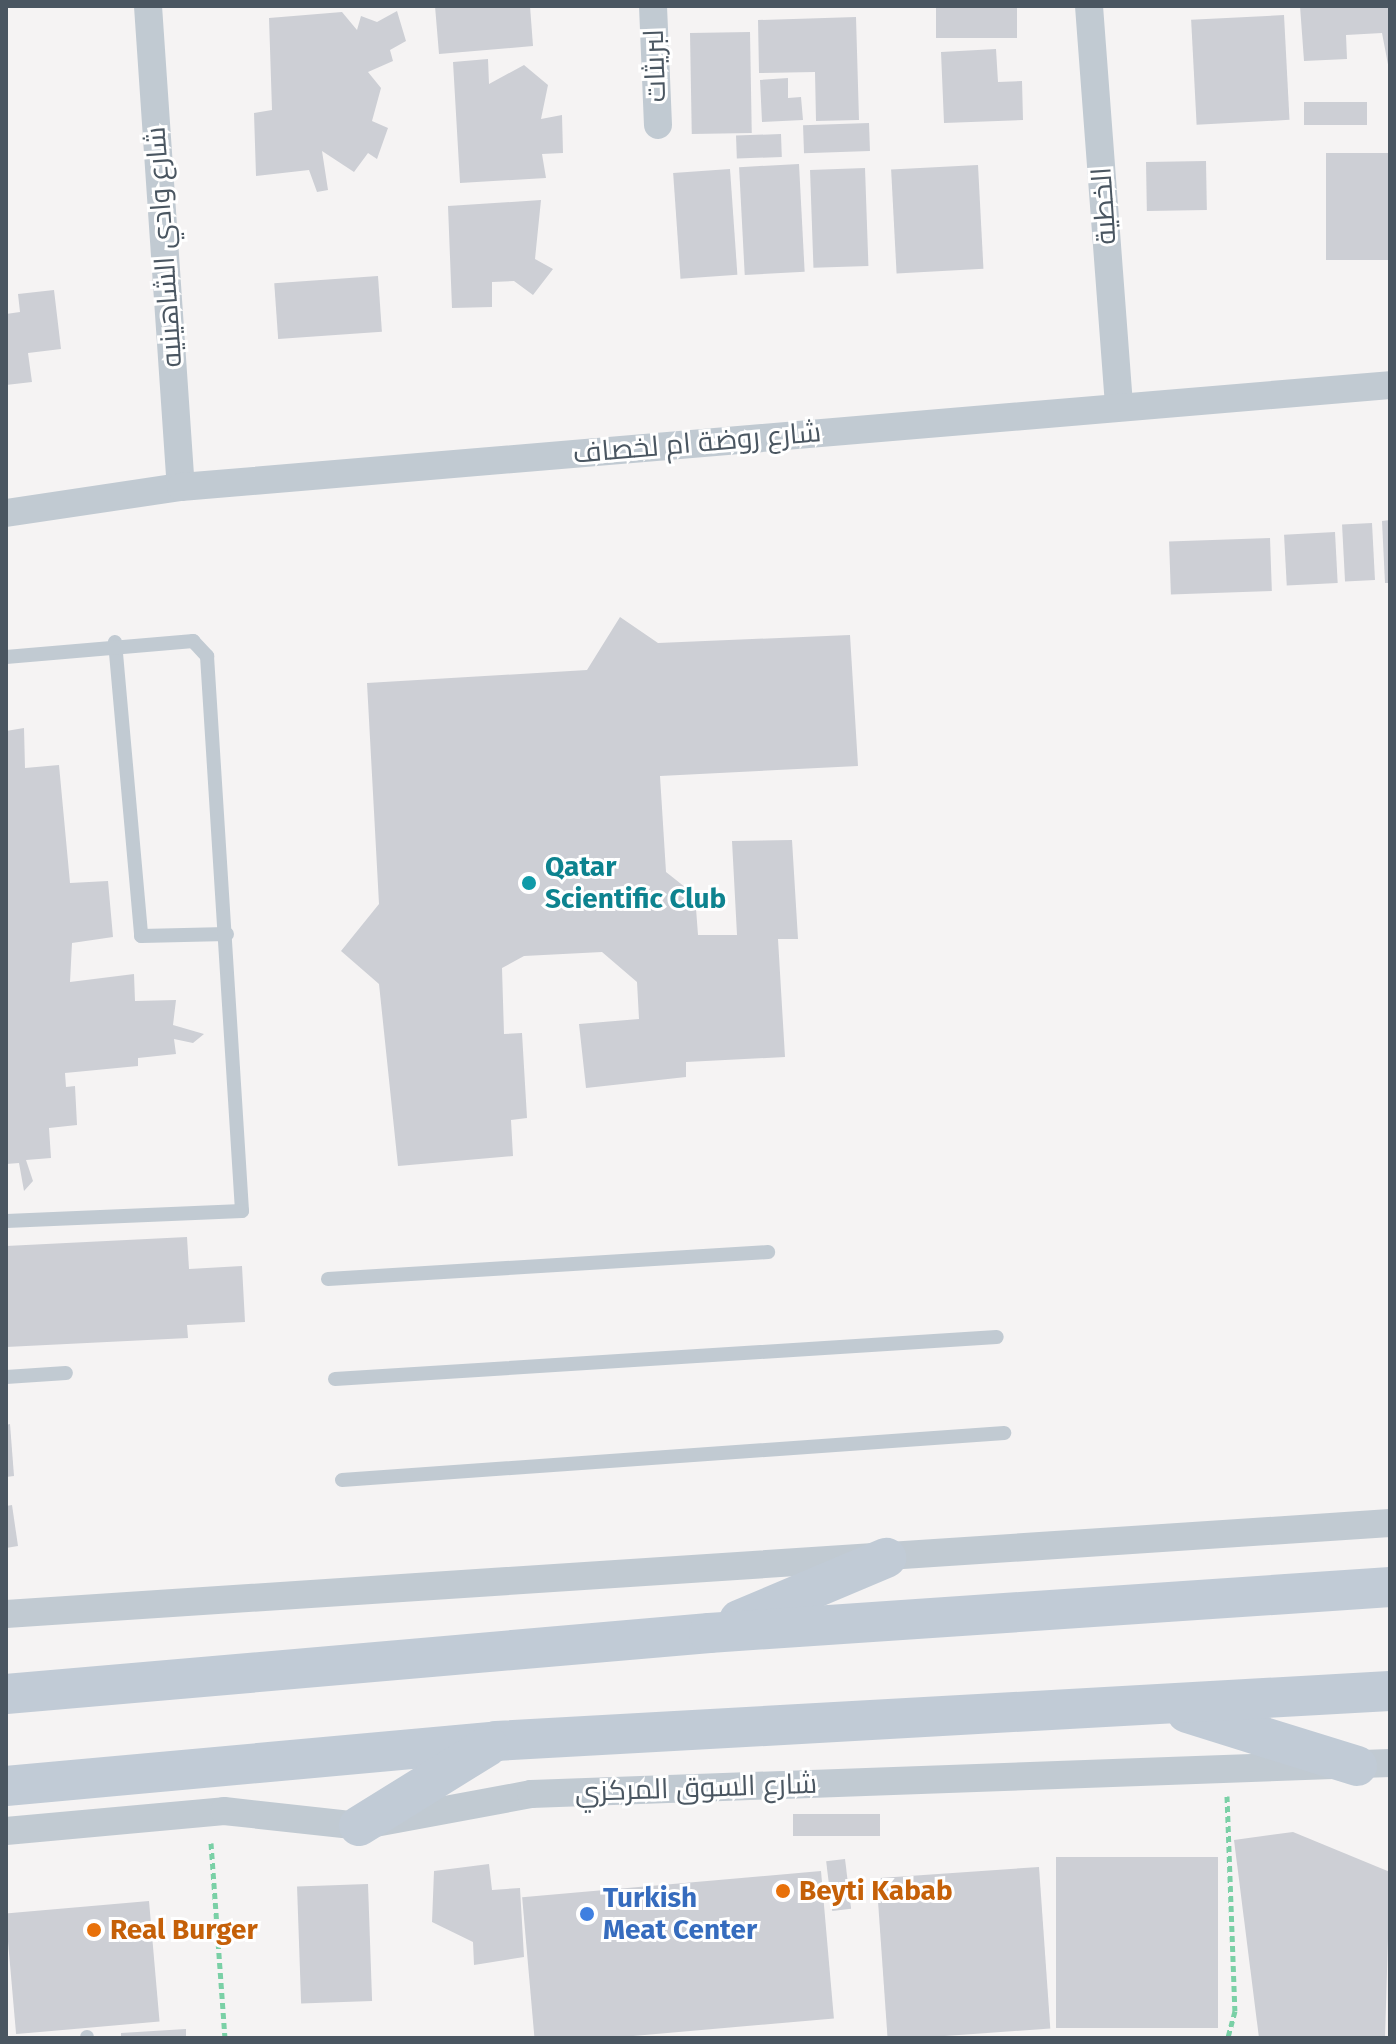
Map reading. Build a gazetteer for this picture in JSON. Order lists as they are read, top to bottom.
{
  "streets": {
    "main road": ["شارع السوق المركزي"],
    "street": [
      "لبريثات",
      "الخطية",
      "شارع وادي الشاهينيه",
      "شارع روضة ام لخصاف"
    ]
  },
  "crossings": [
    ["الخطية", "شارع روضة ام لخصاف"],
    ["شارع وادي الشاهينيه", "شارع روضة ام لخصاف"]
  ],
  "places": [
    "Qatar Scientific Club",
    "Beyti Kabab",
    "Turkish Meat Center",
    "Real Burger"
  ]
}
